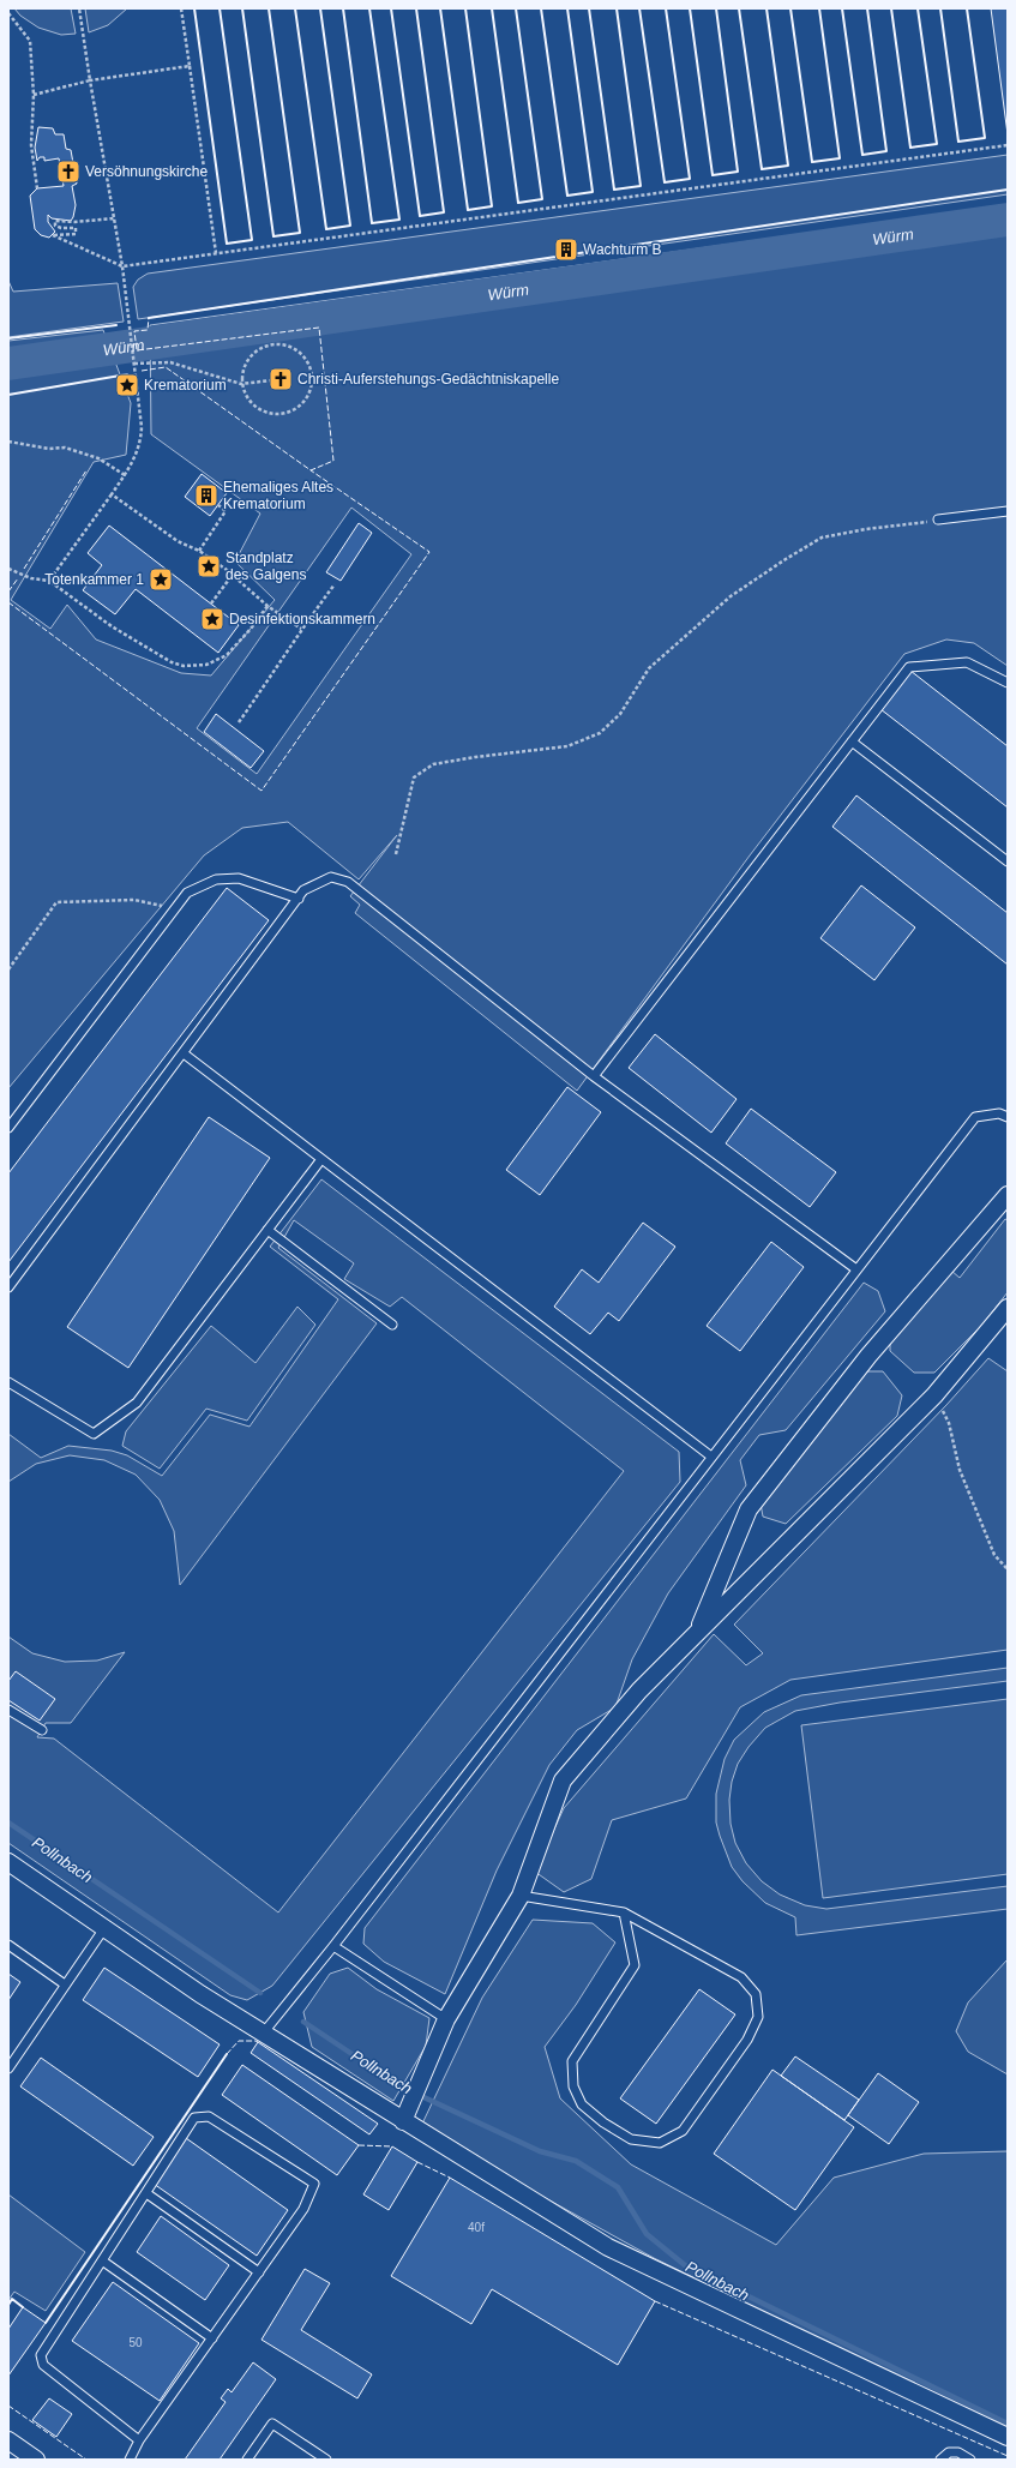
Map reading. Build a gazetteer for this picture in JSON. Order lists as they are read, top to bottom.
{
  "water": ["Würm", "Pollnbach"],
  "places": {
    "church": ["Versöhnungskirche", "Christi-Auferstehungs-Gedächtniskapelle"],
    "building": ["Wachturm B", "Ehemaliges Altes Krematorium"],
    "place": [
      "Krematorium",
      "Standplatz des Galgens",
      "Totenkammer 1",
      "Desinfektionskammern"
    ]
  },
  "house_numbers": ["40f", "50"]
}
